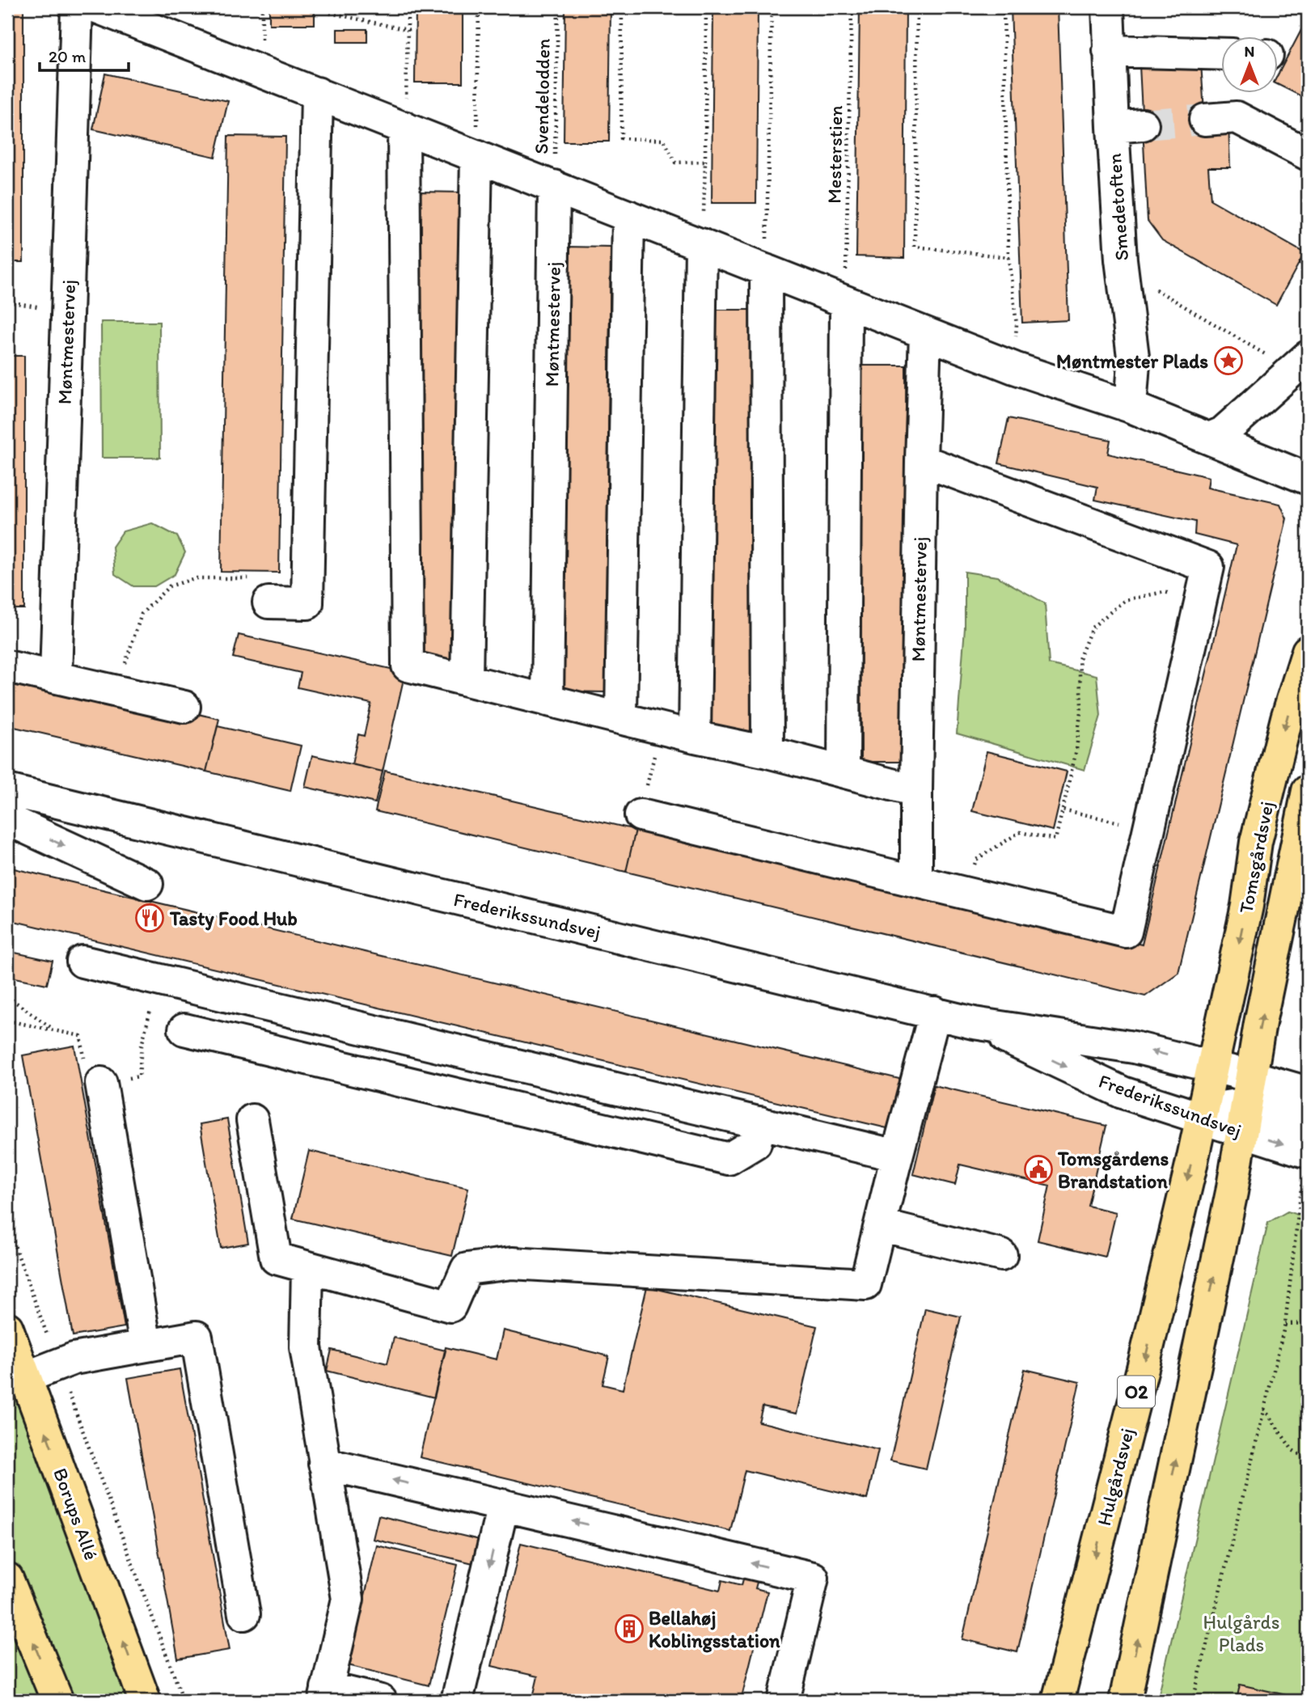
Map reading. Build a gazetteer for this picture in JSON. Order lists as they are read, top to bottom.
{
  "streets": {
    "main road": [
      "Tomsgårdsvej",
      "O2",
      "Hulgårdsvej",
      "Borups Allé"
    ],
    "street": ["Smedetoften", "Møntmestervej", "Frederikssundsvej"],
    "path": ["Svendelodden", "Mesterstien"]
  },
  "crossings": [
    ["Svendelodden", "Møntmestervej"],
    ["Tomsgårdsvej", "Frederikssundsvej"],
    ["Tomsgårdsvej", "O2"],
    ["Frederikssundsvej", "O2"],
    ["Frederikssundsvej", "Hulgårdsvej"],
    ["O2", "Hulgårdsvej"]
  ],
  "parks": ["Hulgårds Plads"],
  "places": {
    "place": ["Møntmester Plads"],
    "restaurant": ["Tasty Food Hub"],
    "public building": ["Tomsgårdens Brandstation"],
    "building": ["Bellahøj Koblingsstation"]
  },
  "scale_bar": "20 m",
  "north": "top"
}
